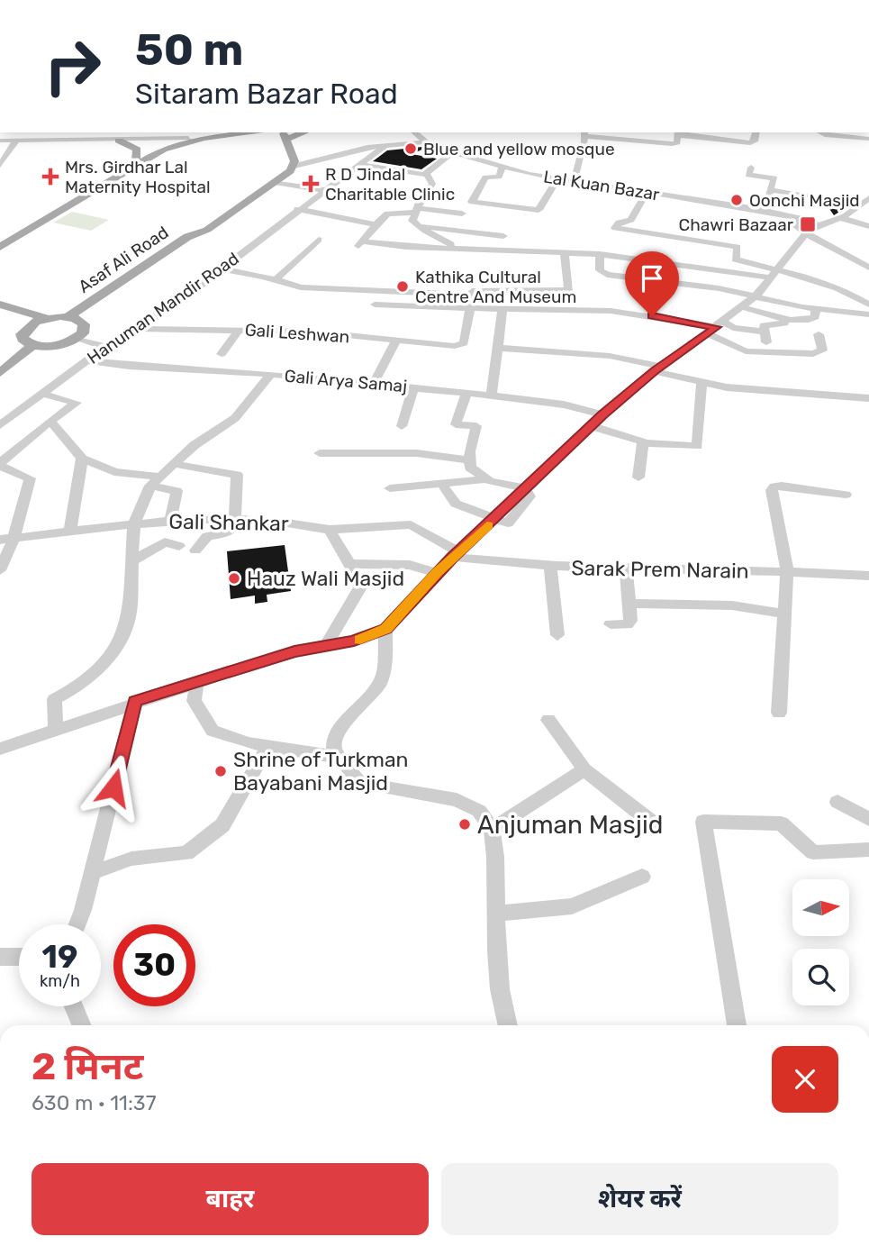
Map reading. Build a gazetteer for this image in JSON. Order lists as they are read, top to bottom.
{
  "streets": {
    "main road": ["Asaf Ali Road"],
    "street": [
      "Lal Kuan Bazar",
      "Hanuman Mandir Road",
      "Gali Leshwan",
      "Gali Arya Samaj",
      "Gali Shankar",
      "Sarak Prem Narain"
    ]
  },
  "crossings": [
    ["Hanuman Mandir Road", "Gali Leshwan"],
    ["Hanuman Mandir Road", "Gali Arya Samaj"],
    ["Gali Shankar", "Sarak Prem Narain"]
  ],
  "places": {
    "other": [
      "Blue and yellow mosque",
      "Oonchi Masjid",
      "Kathika Cultural Centre And Museum",
      "Hauz Wali Masjid",
      "Shrine of Turkman Bayabani Masjid",
      "Anjuman Masjid"
    ],
    "health": ["Mrs. Girdhar Lal Maternity Hospital", "R D Jindal Charitable Clinic"],
    "transit": ["Chawri Bazaar"]
  },
  "north": "right",
  "page": {
    "turn": ["50 m", "Sitaram Bazar Road"],
    "speed": "19 km/h",
    "limit": "30",
    "heading": ["2 मिनट", "630 m · 11:37"],
    "buttons": ["बाहर", "शेयर करें"]
  }
}
